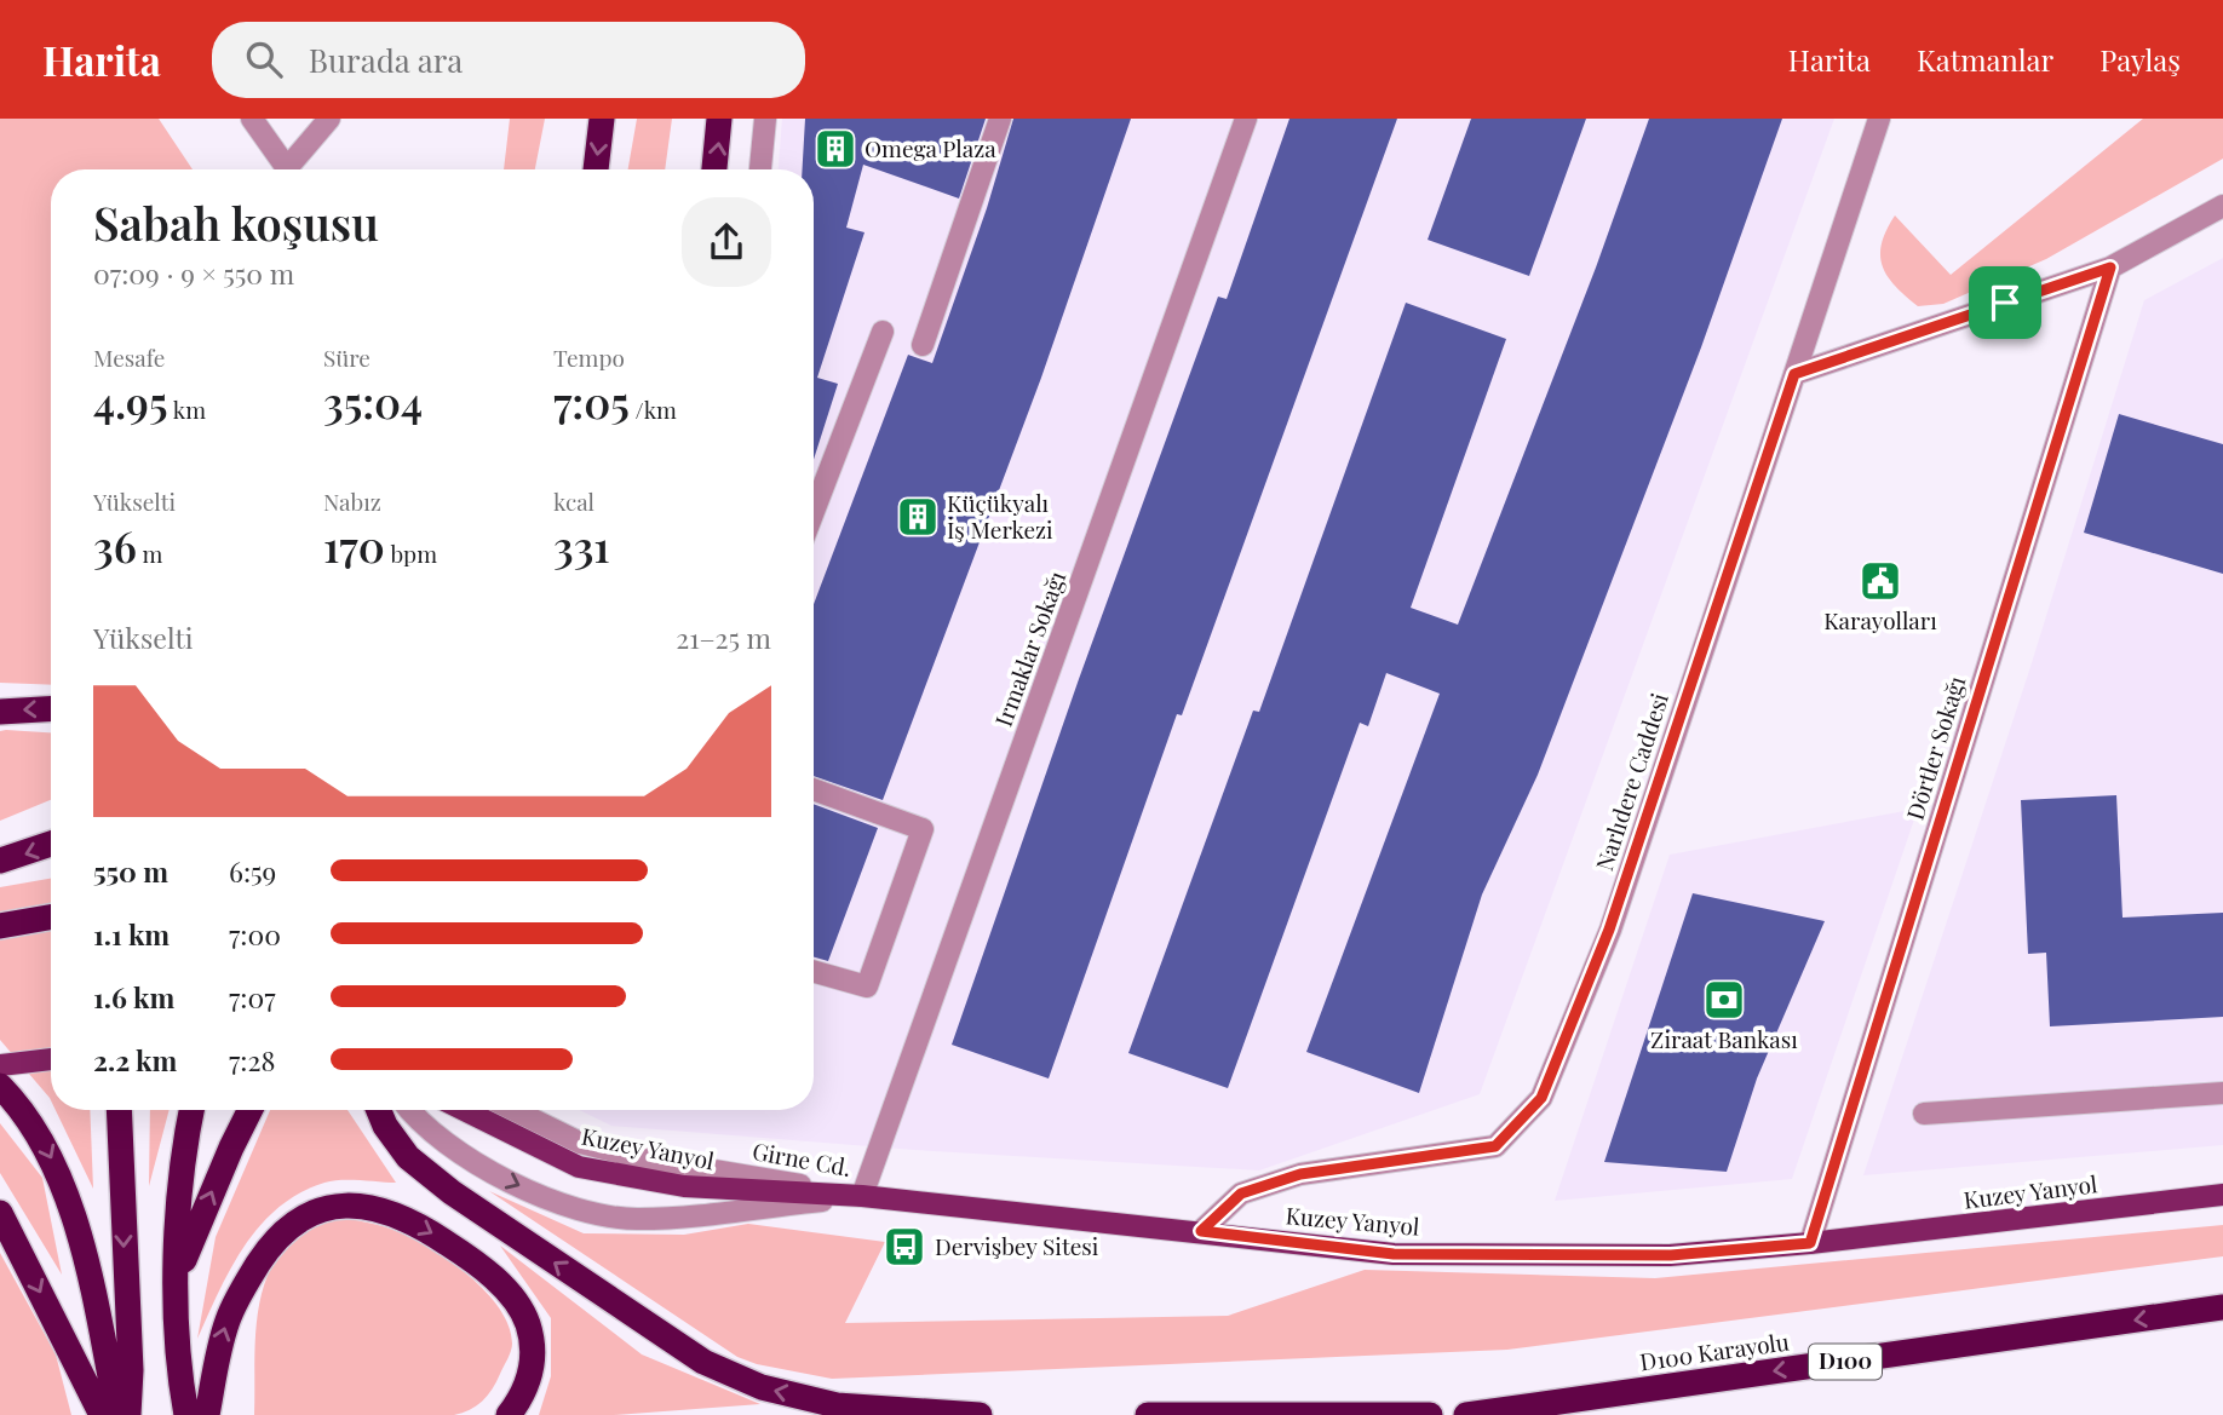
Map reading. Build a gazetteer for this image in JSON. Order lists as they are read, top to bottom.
{
  "streets": {
    "highway": ["D100 Karayolu", "D100"],
    "main road": ["Kuzey Yanyol"],
    "street": [
      "Irmaklar Sokağı",
      "Dörtler Sokağı",
      "Narlıdere Caddesi",
      "Girne Cd."
    ]
  },
  "crossings": [
    ["Irmaklar Sokağı", "Kuzey Yanyol"],
    ["Irmaklar Sokağı", "Girne Cd."],
    ["Dörtler Sokağı", "Kuzey Yanyol"],
    ["Narlıdere Caddesi", "Kuzey Yanyol"],
    ["Kuzey Yanyol", "Girne Cd."]
  ],
  "one_way": ["D100 Karayolu"],
  "places": {
    "building": ["Omega Plaza", "Küçükyalı İş Merkezi"],
    "public building": ["Karayolları"],
    "bank": ["Ziraat Bankası"],
    "bus stop": ["Dervişbey Sitesi"]
  },
  "page": {
    "header": "Harita",
    "search": "Burada ara",
    "nav": ["Harita", "Katmanlar", "Paylaş"],
    "heading": ["Sabah koşusu", "07:09 · 9 × 550 m"],
    "stats": [
      ["Mesafe", "4.95 km"],
      ["Süre", "35:04"],
      ["Tempo", "7:05 /km"],
      ["Yükselti", "36 m"],
      ["Nabız", "170 bpm"],
      ["kcal", "331"]
    ],
    "chart": ["Yükselti", "21–25 m"],
    "list": [
      {
        "name": "550 m",
        "note": "6:59"
      },
      {
        "name": "1.1 km",
        "note": "7:00"
      },
      {
        "name": "1.6 km",
        "note": "7:07"
      },
      {
        "name": "2.2 km",
        "note": "7:28"
      }
    ]
  }
}
